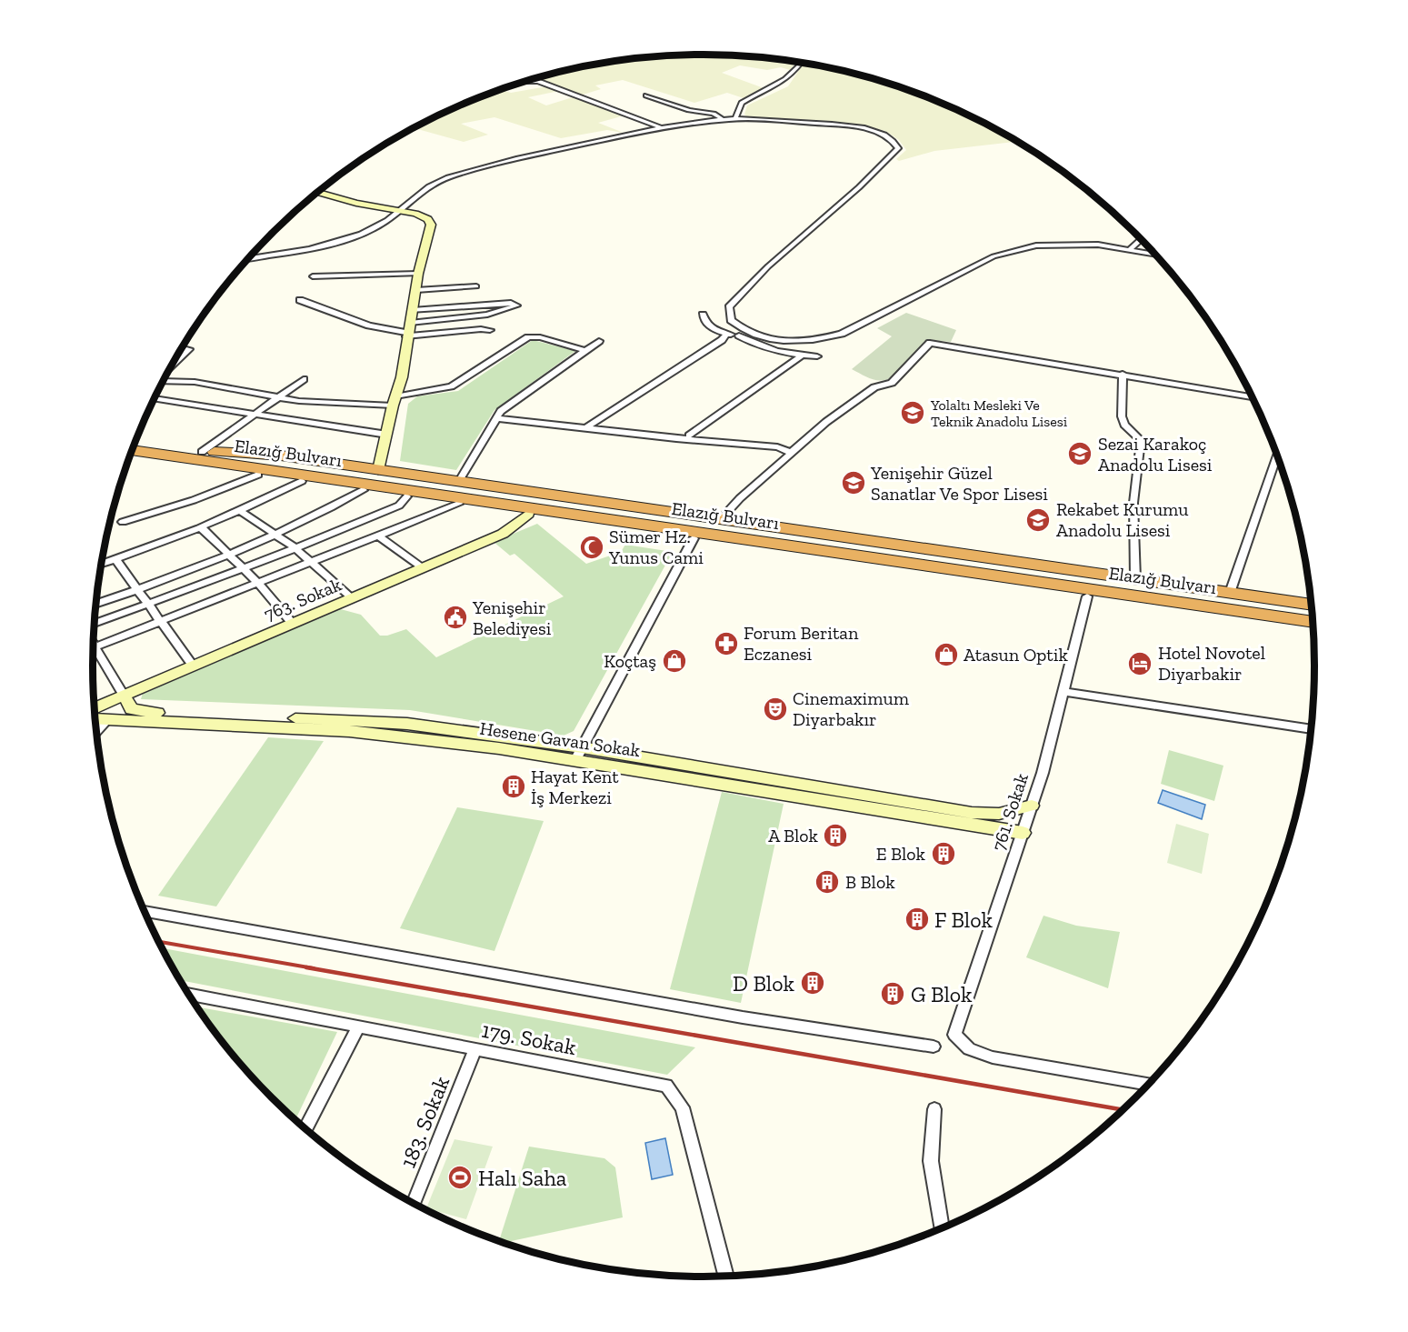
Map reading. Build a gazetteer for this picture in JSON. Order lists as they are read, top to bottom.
{
  "streets": {
    "highway": ["Elazığ Bulvarı"],
    "street": [
      "763. Sokak",
      "Hesene Gavan Sokak",
      "761. Sokak",
      "179. Sokak",
      "183. Sokak"
    ]
  },
  "crossings": [
    ["Hesene Gavan Sokak", "761. Sokak"],
    ["179. Sokak", "183. Sokak"]
  ],
  "places": {
    "school or university": [
      "Yolaltı Mesleki Ve Teknik Anadolu Lisesi",
      "Sezai Karakoç Anadolu Lisesi",
      "Yenişehir Güzel Sanatlar Ve Spor Lisesi",
      "Rekabet Kurumu Anadolu Lisesi"
    ],
    "mosque": ["Sümer Hz. Yunus Cami"],
    "public building": ["Yenişehir Belediyesi"],
    "pharmacy": ["Forum Beritan Eczanesi"],
    "shop": ["Atasun Optik", "Koçtaş"],
    "hotel": ["Hotel Novotel Diyarbakir"],
    "theatre": ["Cinemaximum Diyarbakır"],
    "building": [
      "Hayat Kent İş Merkezi",
      "A Blok",
      "E Blok",
      "B Blok",
      "F Blok",
      "D Blok",
      "G Blok"
    ],
    "sports": ["Halı Saha"]
  }
}
